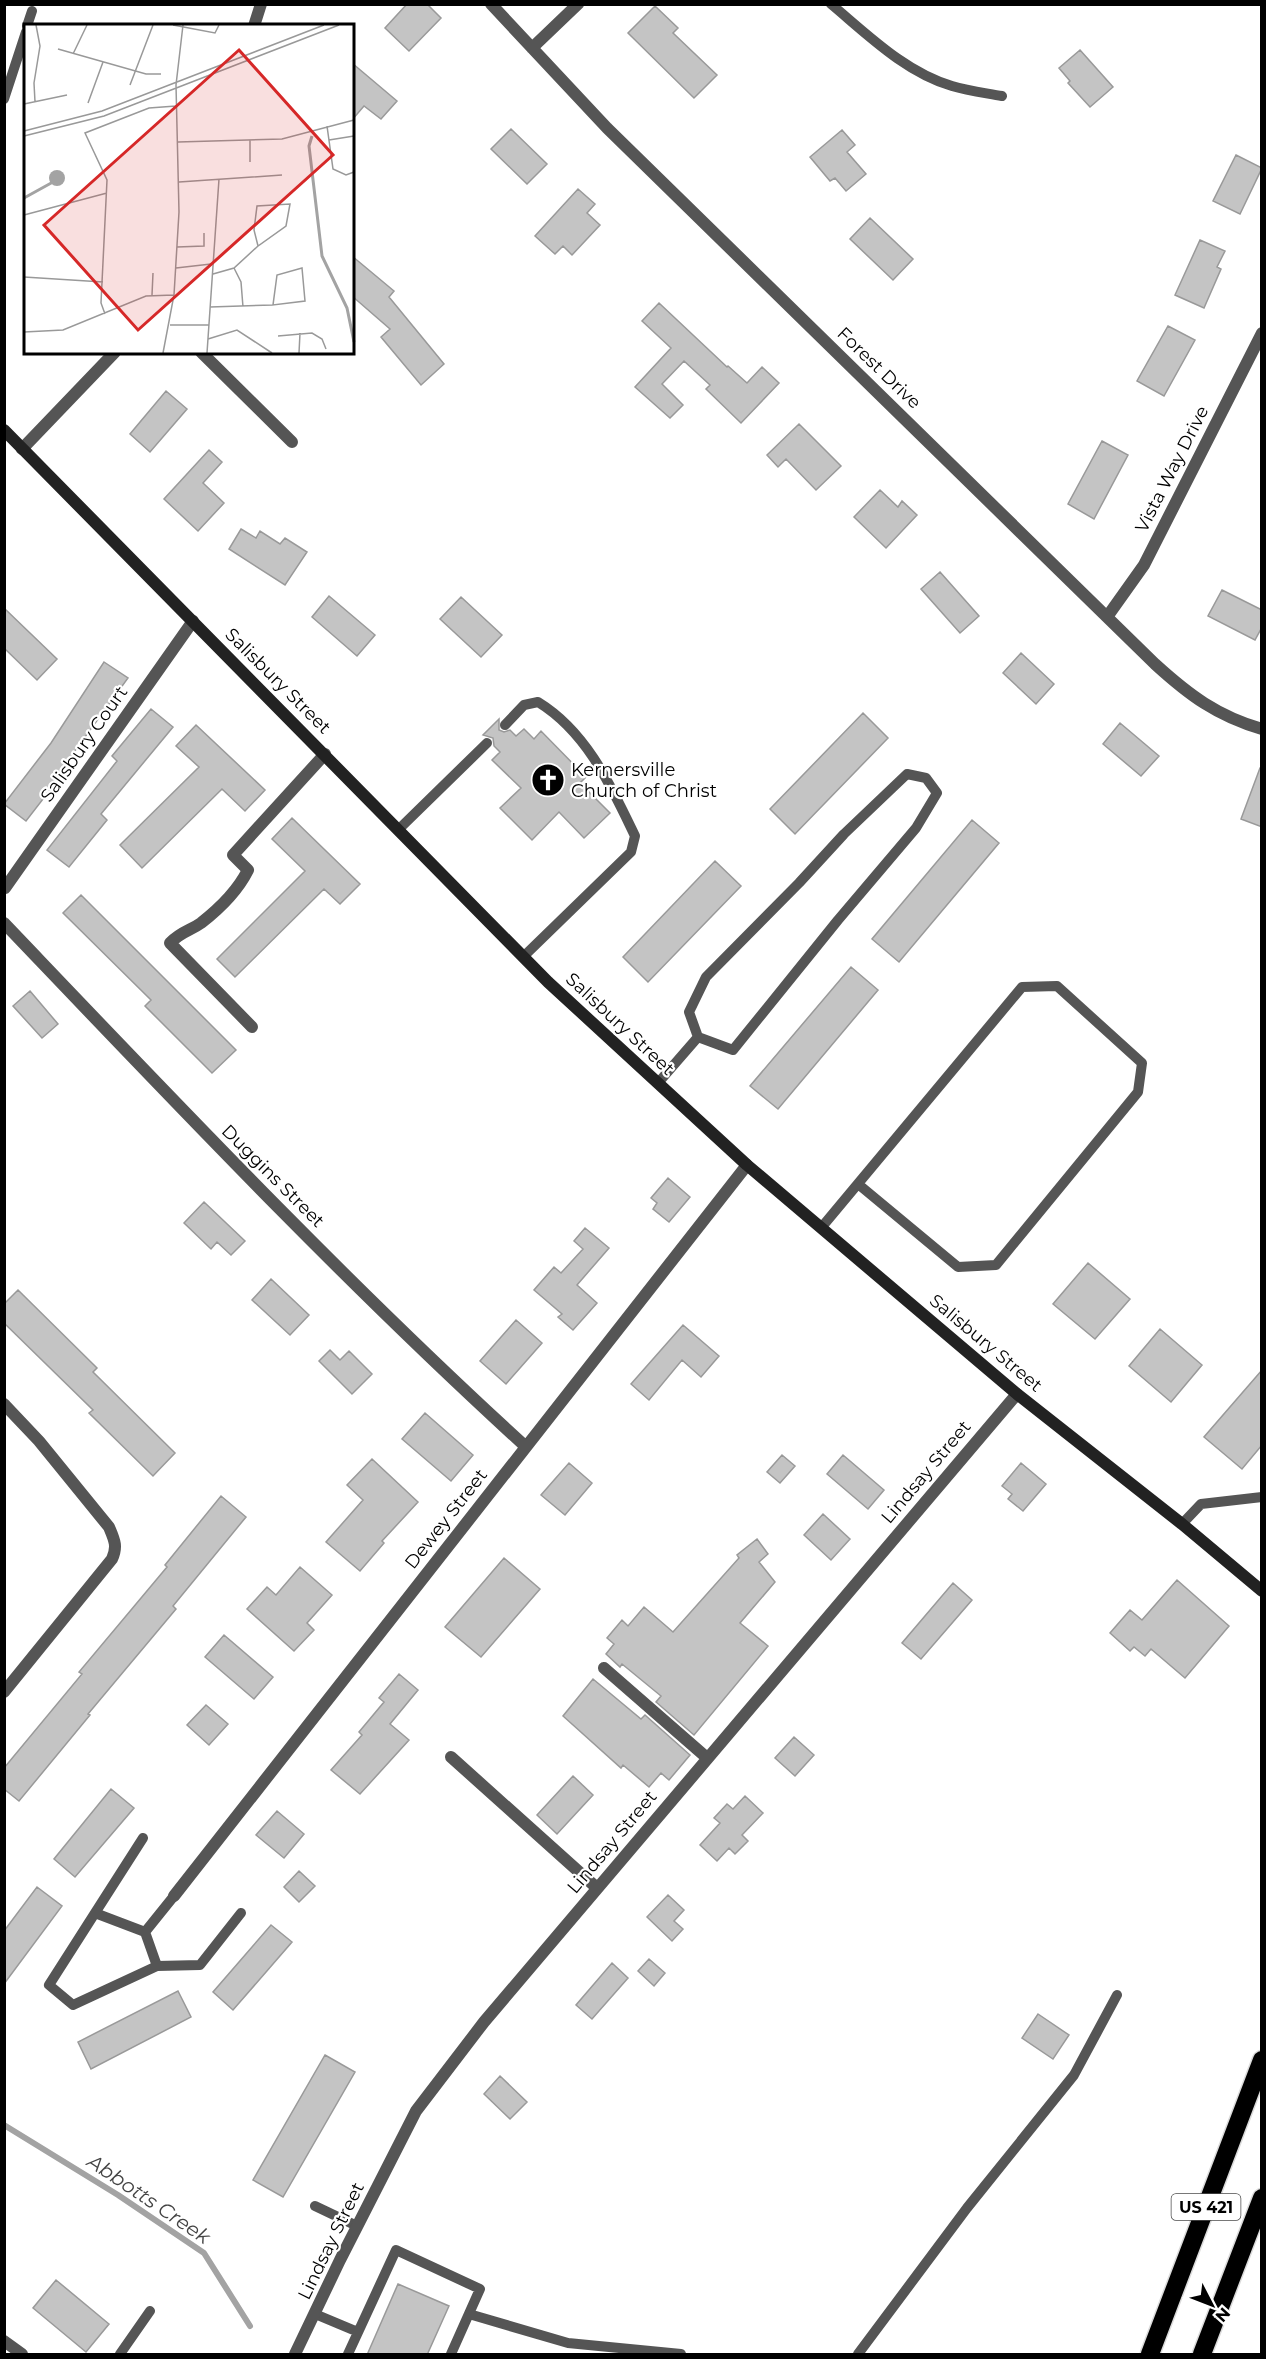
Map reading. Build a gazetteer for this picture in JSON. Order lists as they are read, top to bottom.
{
  "streets": {
    "highway": ["US 421"],
    "main road": ["Salisbury Street"],
    "street": [
      "Forest Drive",
      "Vista Way Drive",
      "Salisbury Court",
      "Duggins Street",
      "Lindsay Street",
      "Dewey Street"
    ]
  },
  "crossings": [
    ["Forest Drive", "Vista Way Drive"],
    ["Salisbury Street", "Salisbury Court"],
    ["Salisbury Street", "Lindsay Street"],
    ["Salisbury Street", "Dewey Street"],
    ["Duggins Street", "Dewey Street"]
  ],
  "water": ["Abbotts Creek"],
  "places": {
    "church": ["Kernersville Church of Christ"]
  },
  "north": "bottom right"
}
